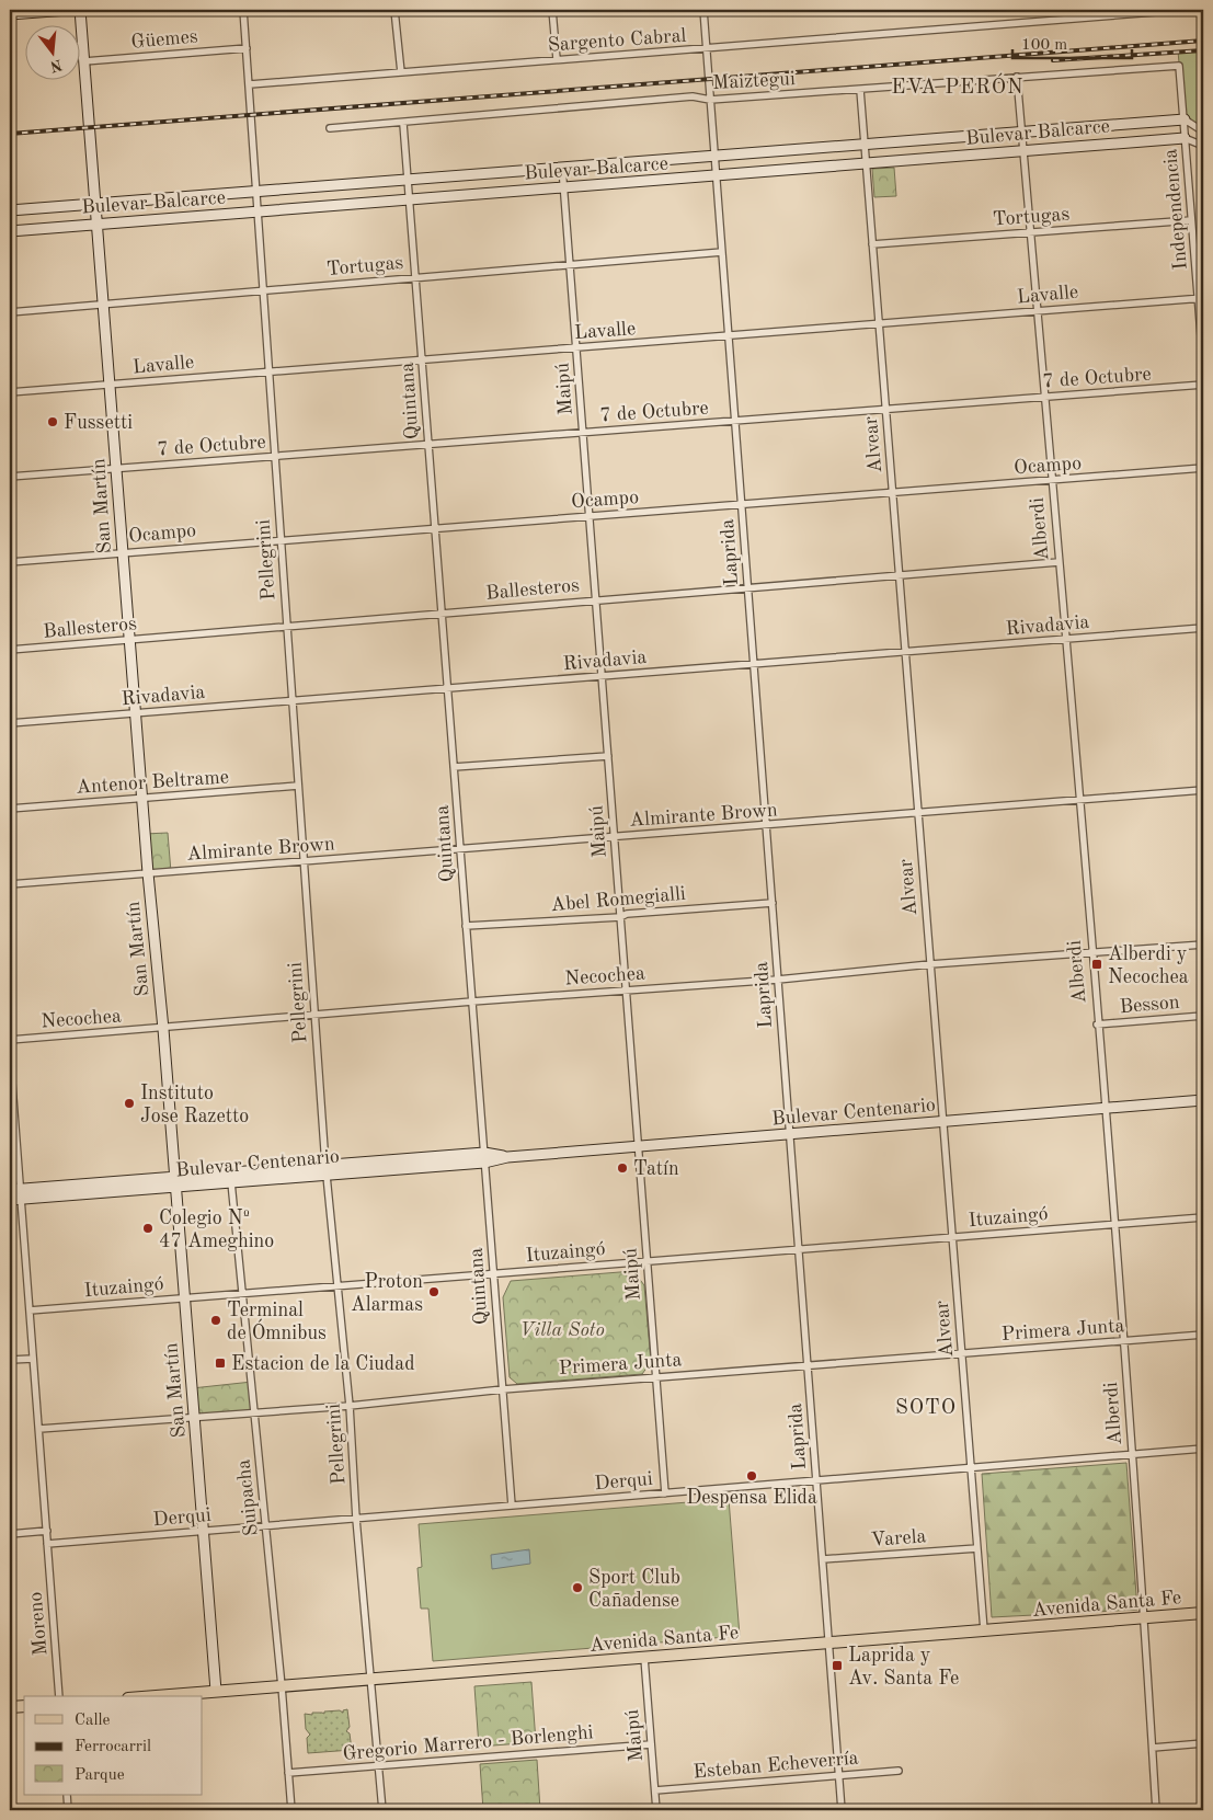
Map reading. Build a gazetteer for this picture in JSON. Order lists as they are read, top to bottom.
{
  "streets": {
    "main road": [
      "Bulevar Balcarce",
      "San Martín",
      "Bulevar Centenario",
      "Avenida Santa Fe"
    ],
    "street": [
      "Güemes",
      "Sargento Cabral",
      "Maiztegui",
      "Independencia",
      "Tortugas",
      "Lavalle",
      "7 de Octubre",
      "Maipú",
      "Quintana",
      "Alvear",
      "Ocampo",
      "Alberdi",
      "Laprida",
      "Pellegrini",
      "Ballesteros",
      "Rivadavia",
      "Antenor Beltrame",
      "Almirante Brown",
      "Abel Romegialli",
      "Necochea",
      "Besson",
      "Ituzaingó",
      "Primera Junta",
      "Derqui",
      "Suipacha",
      "Varela",
      "Moreno",
      "Gregorio Marrero - Borlenghi",
      "Esteban Echeverría"
    ]
  },
  "crossings": [
    ["Güemes", "San Martín"],
    ["Güemes", "Pellegrini"],
    ["Sargento Cabral", "Pellegrini"],
    ["Maiztegui", "Independencia"],
    ["Maiztegui", "Quintana"],
    ["Maiztegui", "Alvear"],
    ["Maiztegui", "Alberdi"],
    ["Maiztegui", "Laprida"],
    ["Bulevar Balcarce", "Independencia"],
    ["Bulevar Balcarce", "Maipú"],
    ["Bulevar Balcarce", "Quintana"],
    ["Bulevar Balcarce", "Alvear"],
    ["Bulevar Balcarce", "San Martín"],
    ["Bulevar Balcarce", "Alberdi"],
    ["Bulevar Balcarce", "Laprida"],
    ["Bulevar Balcarce", "Pellegrini"],
    ["Independencia", "Tortugas"],
    ["Independencia", "Lavalle"],
    ["Tortugas", "Maipú"],
    ["Tortugas", "Quintana"],
    ["Tortugas", "Alvear"],
    ["Tortugas", "San Martín"],
    ["Tortugas", "Alberdi"],
    ["Tortugas", "Laprida"],
    ["Tortugas", "Pellegrini"],
    ["Lavalle", "Maipú"],
    ["Lavalle", "Quintana"],
    ["Lavalle", "Alvear"],
    ["Lavalle", "San Martín"],
    ["Lavalle", "Alberdi"],
    ["Lavalle", "Laprida"],
    ["Lavalle", "Pellegrini"],
    ["7 de Octubre", "Maipú"],
    ["7 de Octubre", "Quintana"],
    ["7 de Octubre", "Alvear"],
    ["7 de Octubre", "San Martín"],
    ["7 de Octubre", "Alberdi"],
    ["7 de Octubre", "Laprida"],
    ["7 de Octubre", "Pellegrini"],
    ["Maipú", "Ocampo"],
    ["Maipú", "Ballesteros"],
    ["Maipú", "Rivadavia"],
    ["Maipú", "Almirante Brown"],
    ["Maipú", "Abel Romegialli"],
    ["Maipú", "Necochea"],
    ["Maipú", "Bulevar Centenario"],
    ["Maipú", "Ituzaingó"],
    ["Maipú", "Primera Junta"],
    ["Maipú", "Derqui"],
    ["Maipú", "Avenida Santa Fe"],
    ["Maipú", "Gregorio Marrero - Borlenghi"],
    ["Maipú", "Esteban Echeverría"],
    ["Quintana", "Ocampo"],
    ["Quintana", "Ballesteros"],
    ["Quintana", "Rivadavia"],
    ["Quintana", "Almirante Brown"],
    ["Quintana", "Abel Romegialli"],
    ["Quintana", "Necochea"],
    ["Quintana", "Bulevar Centenario"],
    ["Quintana", "Ituzaingó"],
    ["Quintana", "Primera Junta"],
    ["Quintana", "Derqui"],
    ["Alvear", "Ocampo"],
    ["Alvear", "Ballesteros"],
    ["Alvear", "Rivadavia"],
    ["Alvear", "Almirante Brown"],
    ["Alvear", "Necochea"],
    ["Alvear", "Bulevar Centenario"],
    ["Alvear", "Ituzaingó"],
    ["Alvear", "Primera Junta"],
    ["Alvear", "Derqui"],
    ["Alvear", "Varela"],
    ["Alvear", "Avenida Santa Fe"],
    ["Ocampo", "San Martín"],
    ["Ocampo", "Alberdi"],
    ["Ocampo", "Laprida"],
    ["Ocampo", "Pellegrini"],
    ["San Martín", "Ballesteros"],
    ["San Martín", "Rivadavia"],
    ["San Martín", "Antenor Beltrame"],
    ["San Martín", "Almirante Brown"],
    ["San Martín", "Necochea"],
    ["San Martín", "Bulevar Centenario"],
    ["San Martín", "Ituzaingó"],
    ["San Martín", "Primera Junta"],
    ["San Martín", "Derqui"],
    ["San Martín", "Avenida Santa Fe"],
    ["Alberdi", "Ballesteros"],
    ["Alberdi", "Rivadavia"],
    ["Alberdi", "Almirante Brown"],
    ["Alberdi", "Necochea"],
    ["Alberdi", "Besson"],
    ["Alberdi", "Bulevar Centenario"],
    ["Alberdi", "Ituzaingó"],
    ["Alberdi", "Primera Junta"],
    ["Alberdi", "Derqui"],
    ["Alberdi", "Avenida Santa Fe"],
    ["Laprida", "Ballesteros"],
    ["Laprida", "Rivadavia"],
    ["Laprida", "Almirante Brown"],
    ["Laprida", "Abel Romegialli"],
    ["Laprida", "Necochea"],
    ["Laprida", "Bulevar Centenario"],
    ["Laprida", "Ituzaingó"],
    ["Laprida", "Primera Junta"],
    ["Laprida", "Derqui"],
    ["Laprida", "Varela"],
    ["Laprida", "Avenida Santa Fe"],
    ["Laprida", "Esteban Echeverría"],
    ["Pellegrini", "Ballesteros"],
    ["Pellegrini", "Rivadavia"],
    ["Pellegrini", "Antenor Beltrame"],
    ["Pellegrini", "Almirante Brown"],
    ["Pellegrini", "Necochea"],
    ["Pellegrini", "Bulevar Centenario"],
    ["Pellegrini", "Ituzaingó"],
    ["Pellegrini", "Primera Junta"],
    ["Pellegrini", "Derqui"],
    ["Pellegrini", "Avenida Santa Fe"],
    ["Pellegrini", "Gregorio Marrero - Borlenghi"],
    ["Bulevar Centenario", "Suipacha"],
    ["Bulevar Centenario", "Moreno"],
    ["Ituzaingó", "Suipacha"],
    ["Ituzaingó", "Moreno"],
    ["Primera Junta", "Suipacha"],
    ["Primera Junta", "Moreno"],
    ["Derqui", "Suipacha"],
    ["Derqui", "Moreno"],
    ["Suipacha", "Avenida Santa Fe"],
    ["Suipacha", "Gregorio Marrero - Borlenghi"]
  ],
  "districts": ["EVA PERÓN", "SOTO"],
  "parks": ["Villa Soto"],
  "places": {
    "other": [
      "Fussetti",
      "Instituto Jose Razetto",
      "Tatín",
      "Colegio Nº 47 Ameghino",
      "Proton Alarmas",
      "Terminal de Ómnibus",
      "Despensa Elida",
      "Sport Club Cañadense"
    ],
    "transit": ["Alberdi y Necochea", "Estacion de la Ciudad", "Laprida y Av. Santa Fe"]
  },
  "legend": ["Calle", "Ferrocarril", "Parque"],
  "scale_bar": "100 m",
  "north": "bottom"
}
